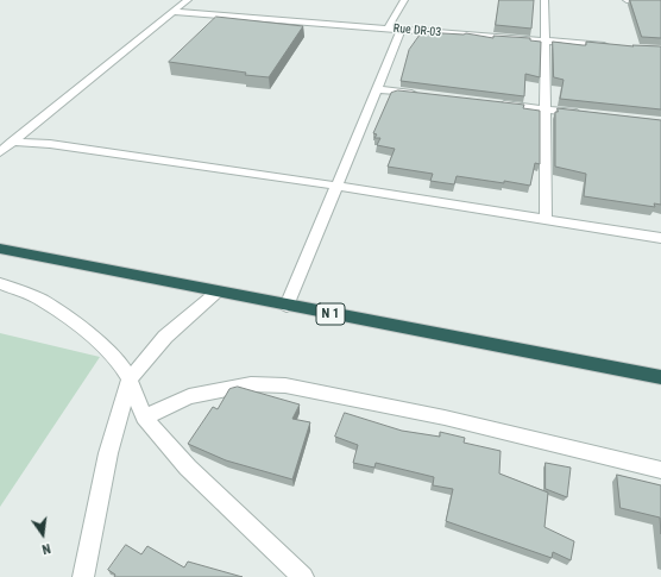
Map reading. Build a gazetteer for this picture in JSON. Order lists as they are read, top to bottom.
{
  "streets": {
    "highway": ["N 1"],
    "street": ["Rue DR-03"]
  },
  "north": "bottom"
}
